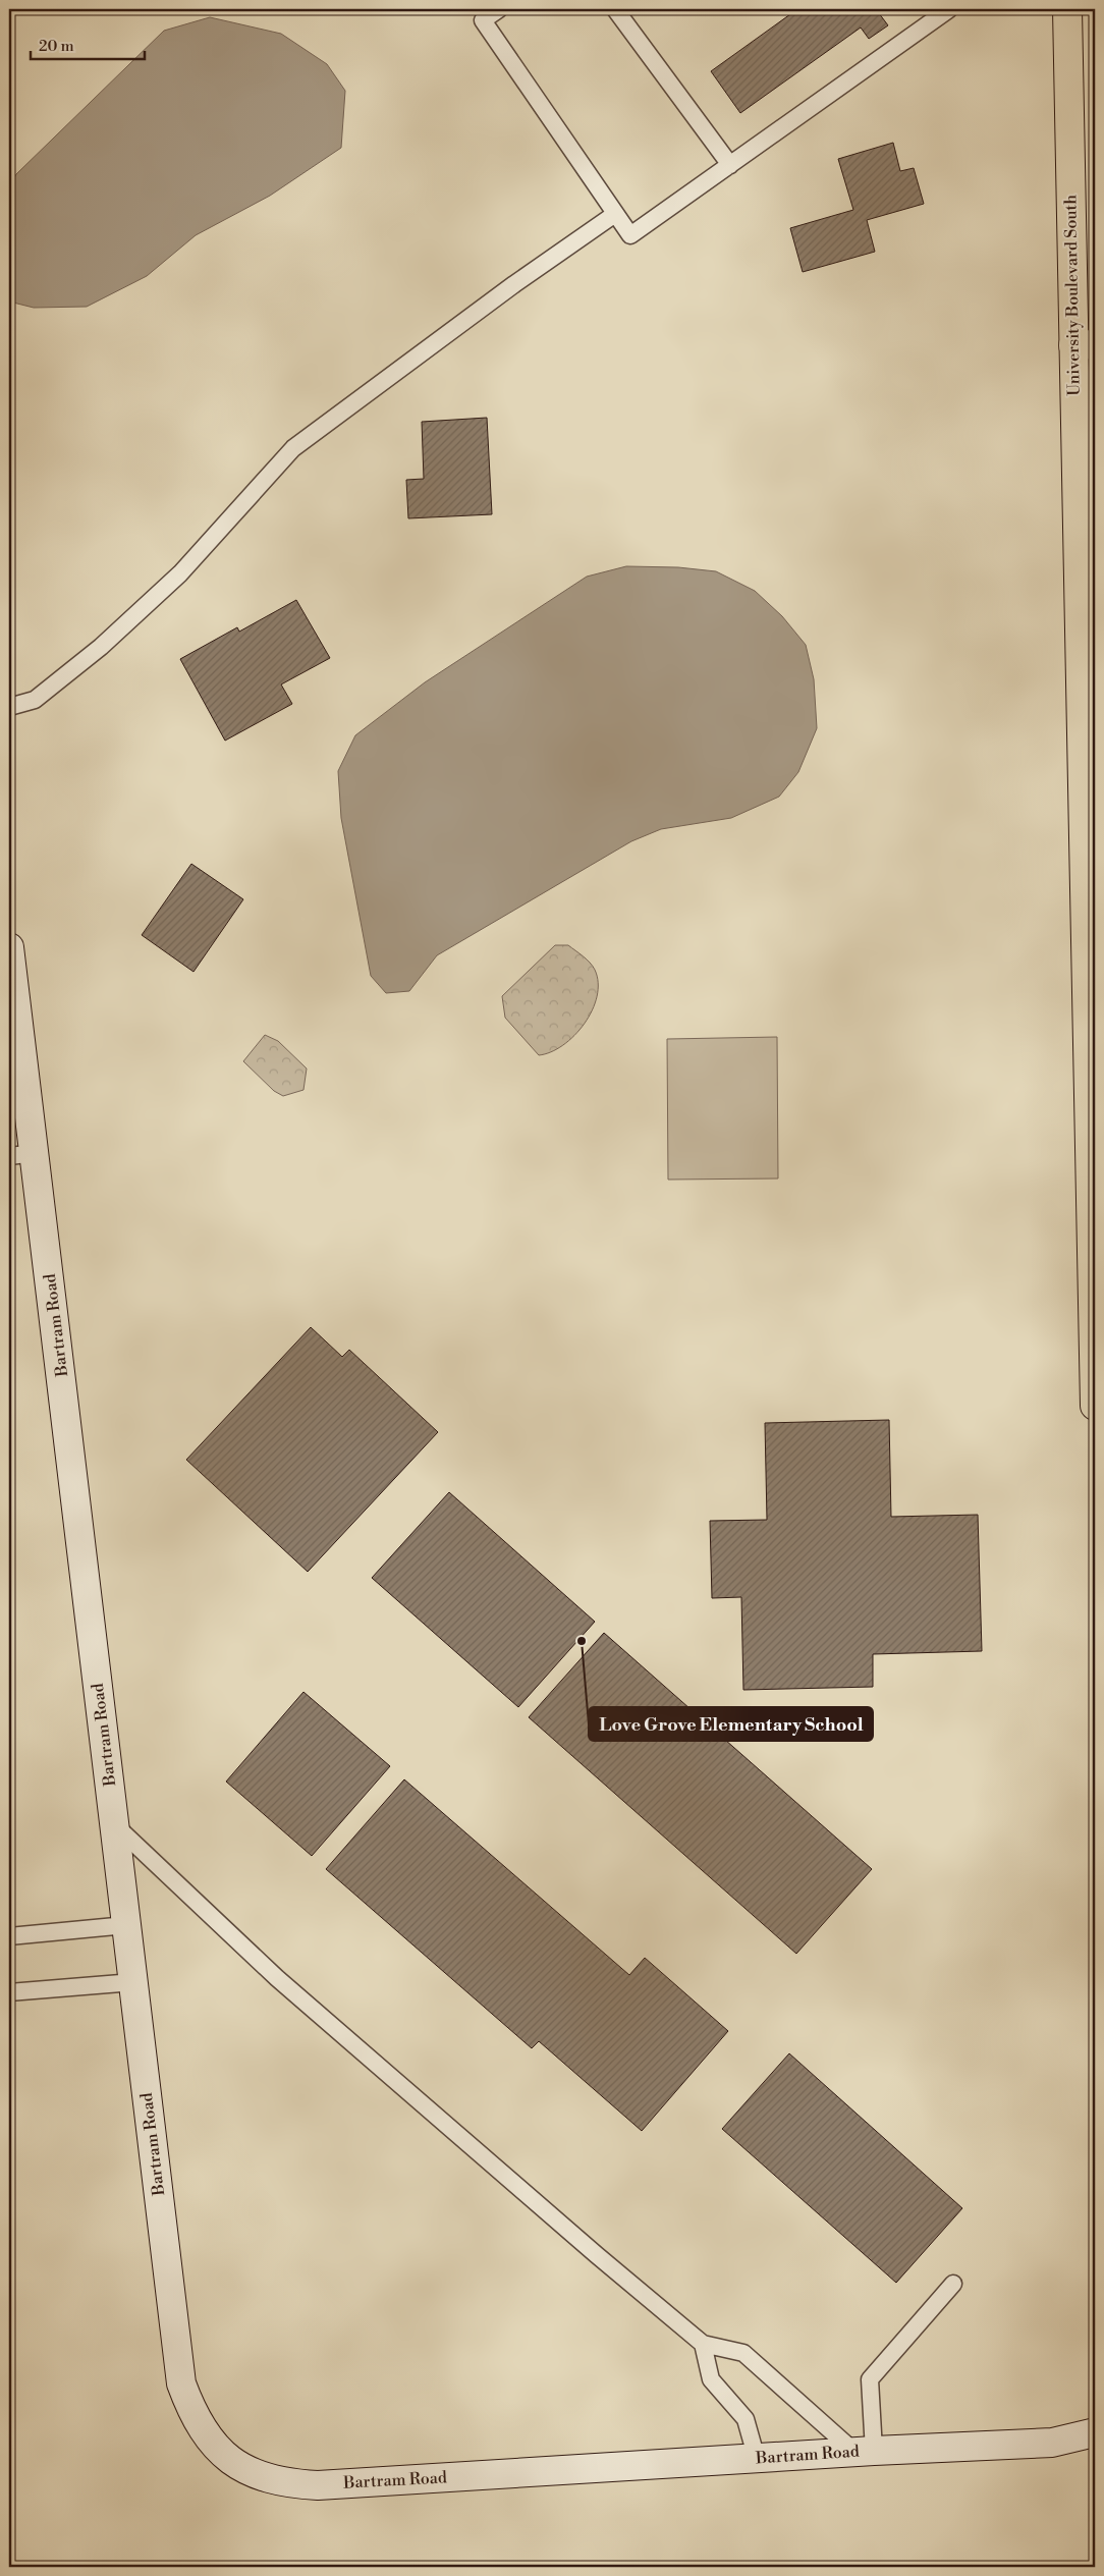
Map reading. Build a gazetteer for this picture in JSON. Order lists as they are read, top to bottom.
{
  "streets": {
    "main road": ["University Boulevard South"],
    "street": ["Bartram Road"]
  },
  "places": ["Love Grove Elementary School"],
  "scale_bar": "20 m"
}
